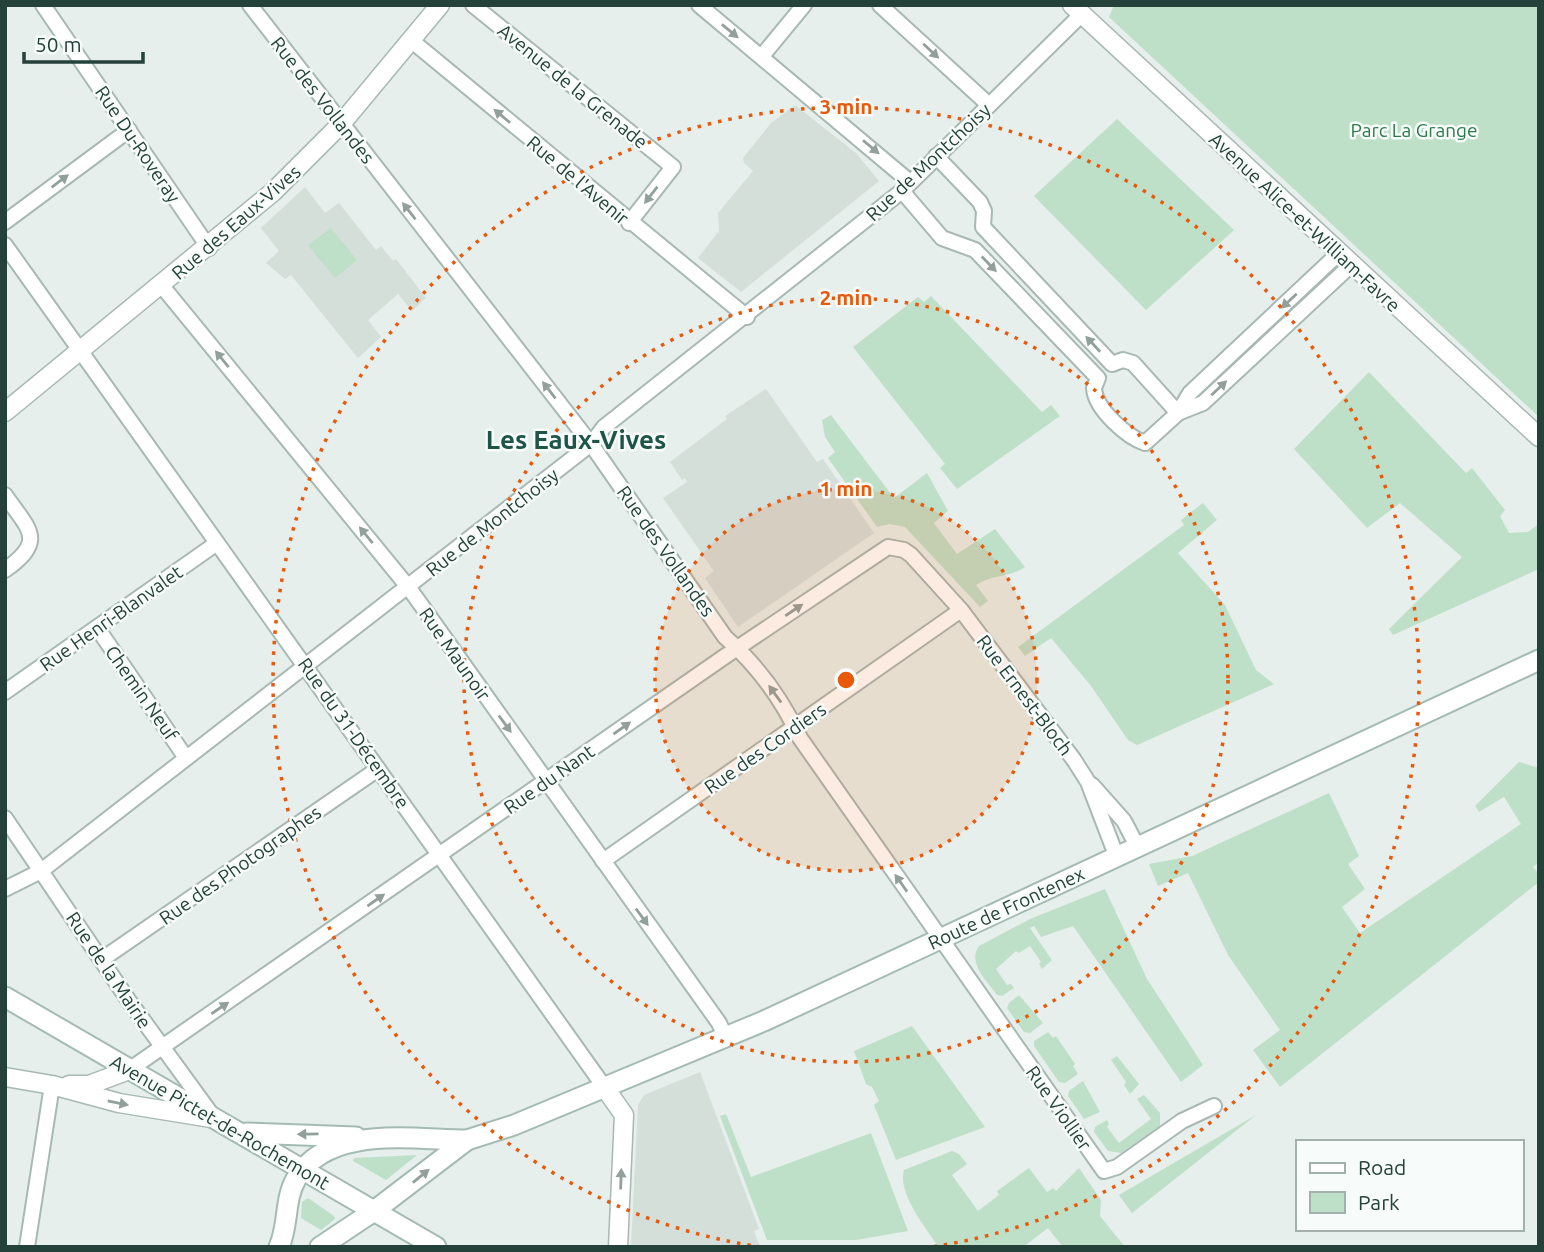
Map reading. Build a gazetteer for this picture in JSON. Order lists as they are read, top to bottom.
{
  "streets": {
    "main road": ["Route de Frontenex", "Avenue Pictet-de-Rochemont"],
    "street": [
      "Avenue de la Grenade",
      "Rue des Vollandes",
      "Rue Du-Roveray",
      "Rue de Montchoisy",
      "Rue de l'Avenir",
      "Rue des Eaux-Vives",
      "Avenue Alice-et-William-Favre",
      "Rue Henri-Blanvalet",
      "Rue Maunoir",
      "Chemin Neuf",
      "Rue Ernest-Bloch",
      "Rue du 31-Décembre",
      "Rue des Cordiers",
      "Rue du Nant",
      "Rue des Photographes",
      "Rue de la Mairie",
      "Rue Viollier"
    ]
  },
  "crossings": [
    ["Avenue de la Grenade", "Rue de l'Avenir"],
    ["Rue des Vollandes", "Rue de Montchoisy"],
    ["Rue des Vollandes", "Rue des Eaux-Vives"],
    ["Rue des Vollandes", "Rue des Cordiers"],
    ["Rue des Vollandes", "Rue du Nant"],
    ["Rue des Vollandes", "Route de Frontenex"],
    ["Rue des Vollandes", "Rue Viollier"],
    ["Rue Du-Roveray", "Rue des Eaux-Vives"],
    ["Rue de Montchoisy", "Rue de l'Avenir"],
    ["Rue de Montchoisy", "Avenue Alice-et-William-Favre"],
    ["Rue de Montchoisy", "Rue Maunoir"],
    ["Rue de Montchoisy", "Chemin Neuf"],
    ["Rue de Montchoisy", "Rue du 31-Décembre"],
    ["Rue de Montchoisy", "Rue de la Mairie"],
    ["Rue de l'Avenir", "Rue des Eaux-Vives"],
    ["Rue des Eaux-Vives", "Rue Maunoir"],
    ["Rue des Eaux-Vives", "Rue du 31-Décembre"],
    ["Rue Henri-Blanvalet", "Chemin Neuf"],
    ["Rue Henri-Blanvalet", "Rue du 31-Décembre"],
    ["Rue Maunoir", "Rue des Cordiers"],
    ["Rue Maunoir", "Rue du Nant"],
    ["Rue Maunoir", "Route de Frontenex"],
    ["Rue Ernest-Bloch", "Rue des Cordiers"],
    ["Rue Ernest-Bloch", "Rue du Nant"],
    ["Rue Ernest-Bloch", "Route de Frontenex"],
    ["Rue du 31-Décembre", "Rue du Nant"],
    ["Rue du 31-Décembre", "Rue des Photographes"],
    ["Rue du 31-Décembre", "Route de Frontenex"],
    ["Rue des Cordiers", "Rue du Nant"],
    ["Rue du Nant", "Rue de la Mairie"],
    ["Rue du Nant", "Avenue Pictet-de-Rochemont"],
    ["Rue des Photographes", "Rue de la Mairie"],
    ["Route de Frontenex", "Rue Viollier"],
    ["Rue de la Mairie", "Avenue Pictet-de-Rochemont"]
  ],
  "one_way": [
    "Avenue de la Grenade",
    "Rue des Vollandes",
    "Rue de l'Avenir",
    "Rue du Nant"
  ],
  "districts": ["Les Eaux-Vives"],
  "parks": ["Parc La Grange"],
  "legend": ["Road", "Park"],
  "scale_bar": "50 m",
  "rings": ["3 min", "2 min", "1 min"]
}
